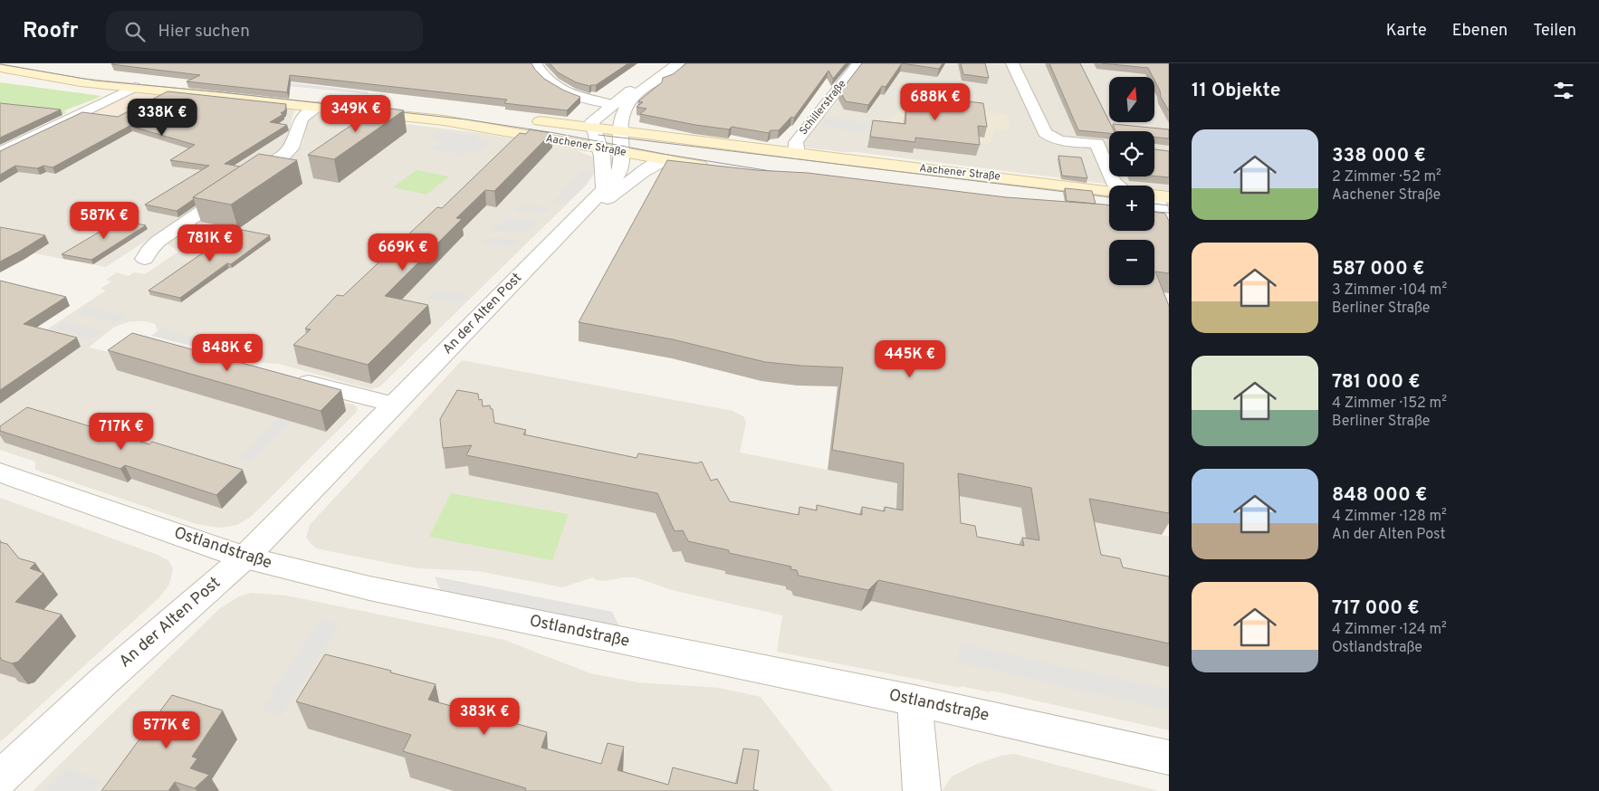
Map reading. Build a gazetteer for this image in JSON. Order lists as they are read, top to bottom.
{
  "streets": {
    "main road": ["Aachener Straße"],
    "street": ["Schillerstraße", "An der Alten Post", "Ostlandstraße"]
  },
  "crossings": [
    ["Schillerstraße", "Aachener Straße"],
    ["Aachener Straße", "An der Alten Post"],
    ["An der Alten Post", "Ostlandstraße"]
  ],
  "north": "top",
  "page": {
    "header": "Roofr",
    "search": "Hier suchen",
    "nav": ["Karte", "Ebenen", "Teilen"],
    "heading": "11 Objekte",
    "map_buttons": ["+", "−"],
    "price": [
      "688K €",
      "349K €",
      "338K €",
      "587K €",
      "781K €",
      "669K €",
      "848K €",
      "445K €",
      "717K €",
      "383K €",
      "577K €"
    ],
    "list": [
      {
        "name": "338 000 €",
        "note": "2 Zimmer · 52 m² · Aachener Straße"
      },
      {
        "name": "587 000 €",
        "note": "3 Zimmer · 104 m² · Berliner Straße"
      },
      {
        "name": "781 000 €",
        "note": "4 Zimmer · 152 m² · Berliner Straße"
      },
      {
        "name": "848 000 €",
        "note": "4 Zimmer · 128 m² · An der Alten Post"
      },
      {
        "name": "717 000 €",
        "note": "4 Zimmer · 124 m² · Ostlandstraße"
      }
    ]
  }
}
